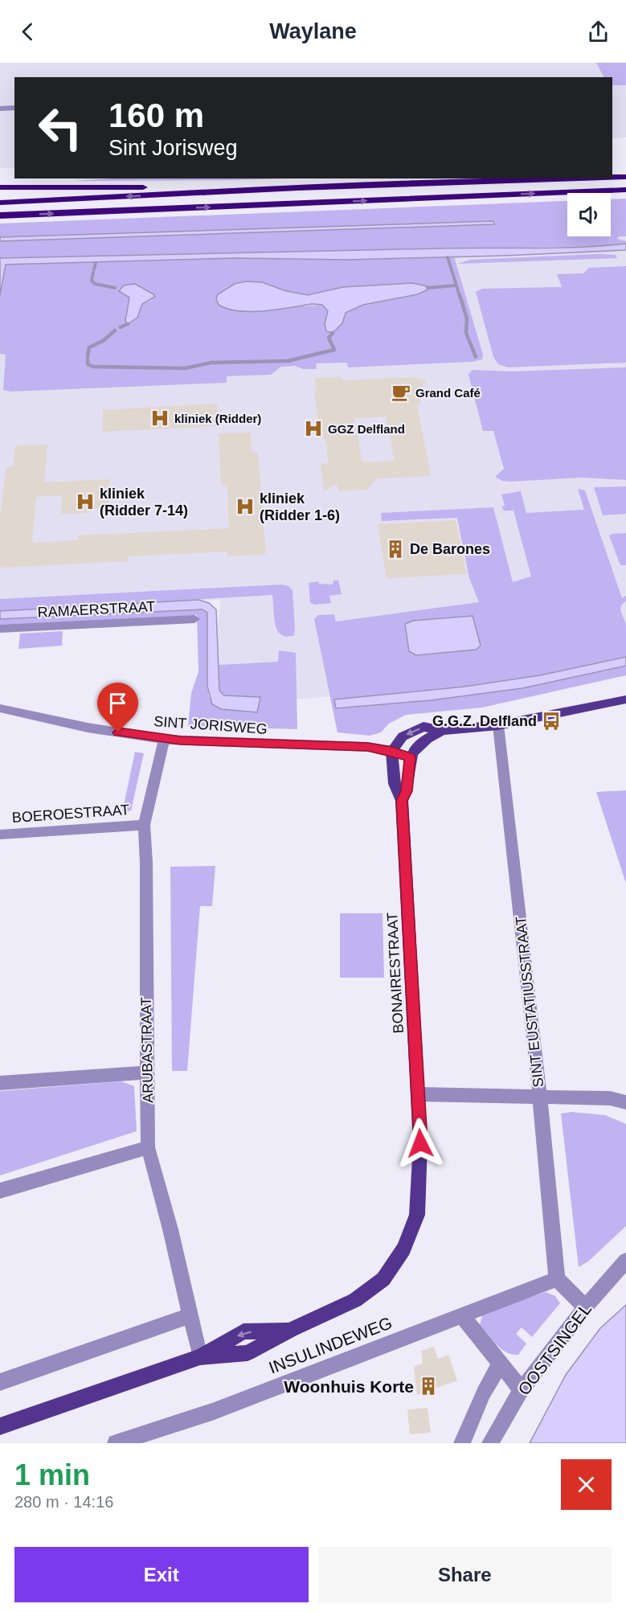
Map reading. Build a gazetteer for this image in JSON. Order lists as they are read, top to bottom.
{
  "streets": {
    "main road": ["BONAIRESTRAAT", "INSULINDEWEG"],
    "street": [
      "RAMAERSTRAAT",
      "SINT JORISWEG",
      "BOEROESTRAAT",
      "SINT EUSTATIUSSTRAAT",
      "ARUBASTRAAT",
      "OOSTSINGEL"
    ]
  },
  "crossings": [
    ["SINT JORISWEG", "BONAIRESTRAAT"],
    ["SINT JORISWEG", "ARUBASTRAAT"],
    ["BOEROESTRAAT", "ARUBASTRAAT"],
    ["BONAIRESTRAAT", "INSULINDEWEG"],
    ["SINT EUSTATIUSSTRAAT", "INSULINDEWEG"],
    ["ARUBASTRAAT", "INSULINDEWEG"]
  ],
  "places": {
    "cafe": ["Grand Café"],
    "hospital": [
      "kliniek (Ridder)",
      "GGZ Delfland",
      "kliniek (Ridder 7-14)",
      "kliniek (Ridder 1-6)"
    ],
    "building": ["De Barones", "Woonhuis Korte"],
    "bus stop": ["G.G.Z. Delfland"]
  },
  "page": {
    "header": "Waylane",
    "turn": ["160 m", "Sint Jorisweg"],
    "heading": ["1 min", "280 m · 14:16"],
    "buttons": ["Exit", "Share"]
  }
}
